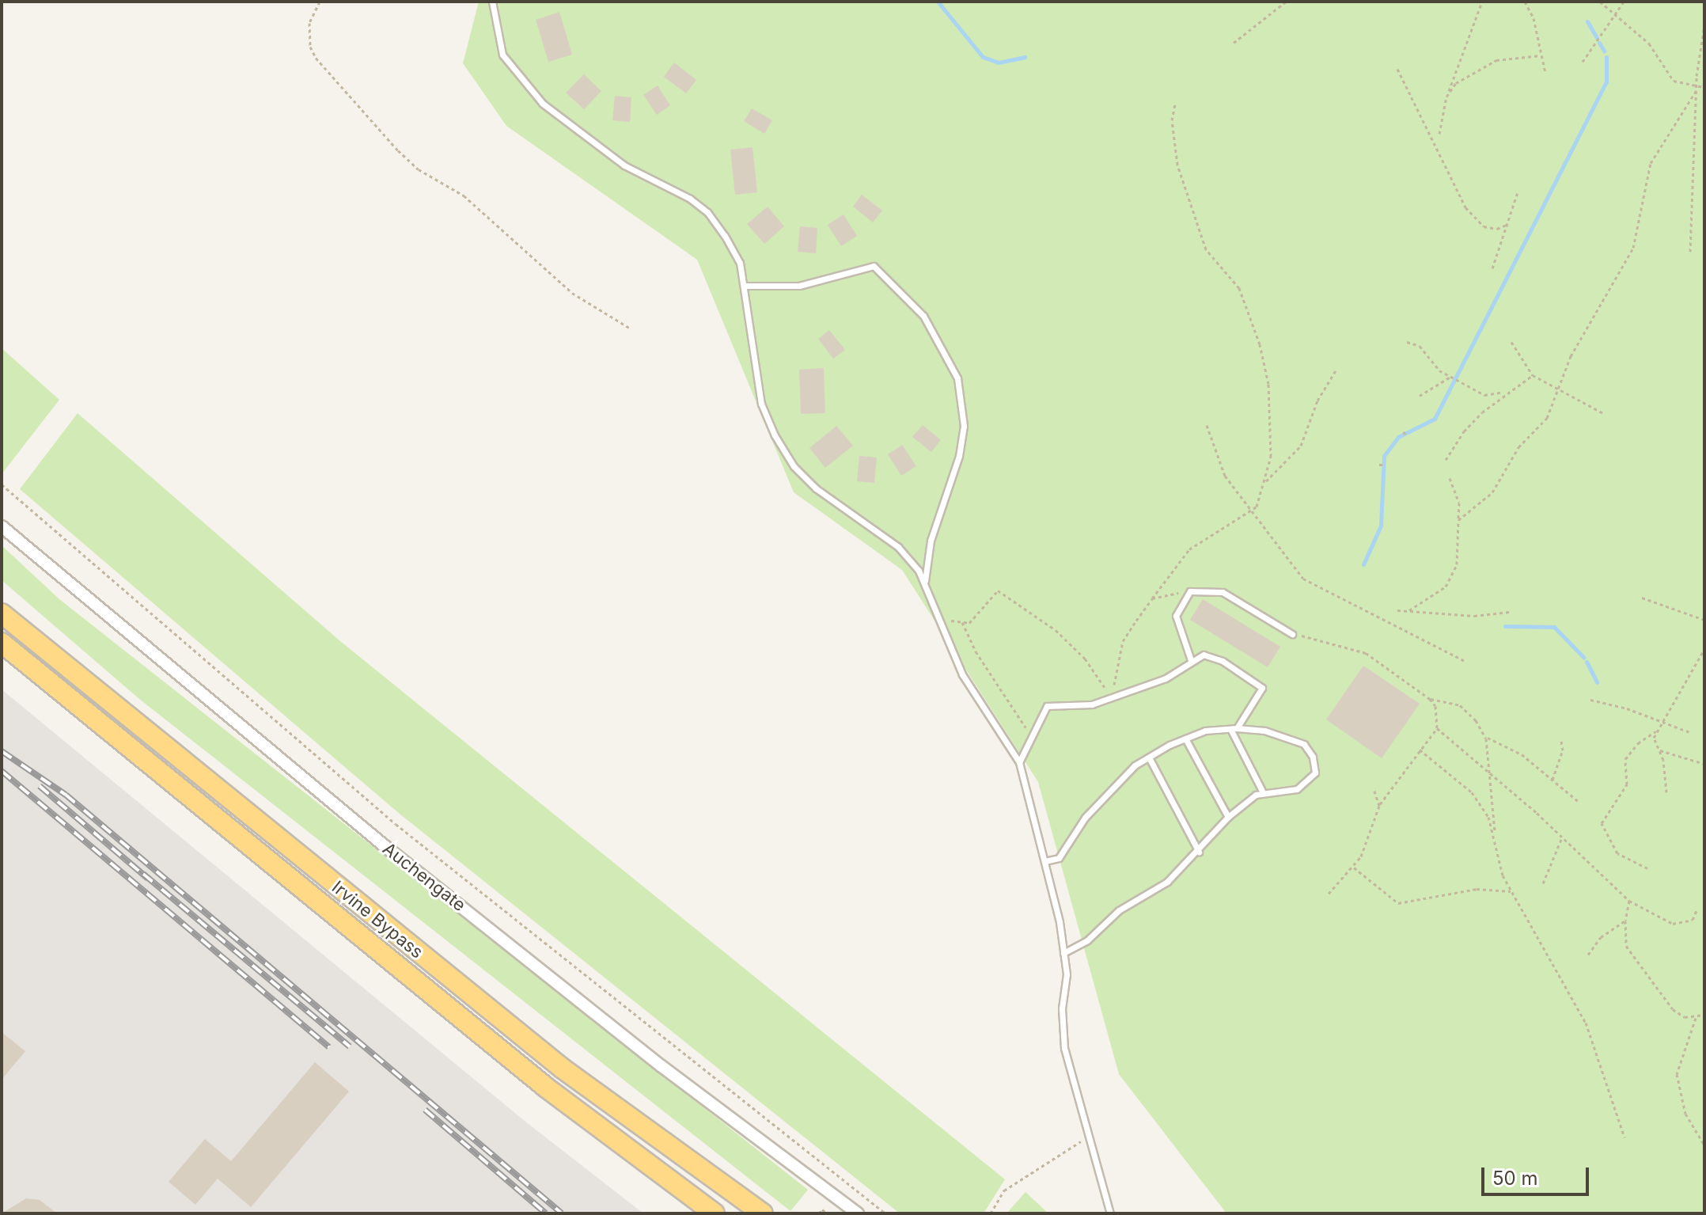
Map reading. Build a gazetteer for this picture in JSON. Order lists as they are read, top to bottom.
{
  "streets": {
    "highway": ["Irvine Bypass"],
    "street": ["Auchengate"]
  },
  "scale_bar": "50 m"
}
